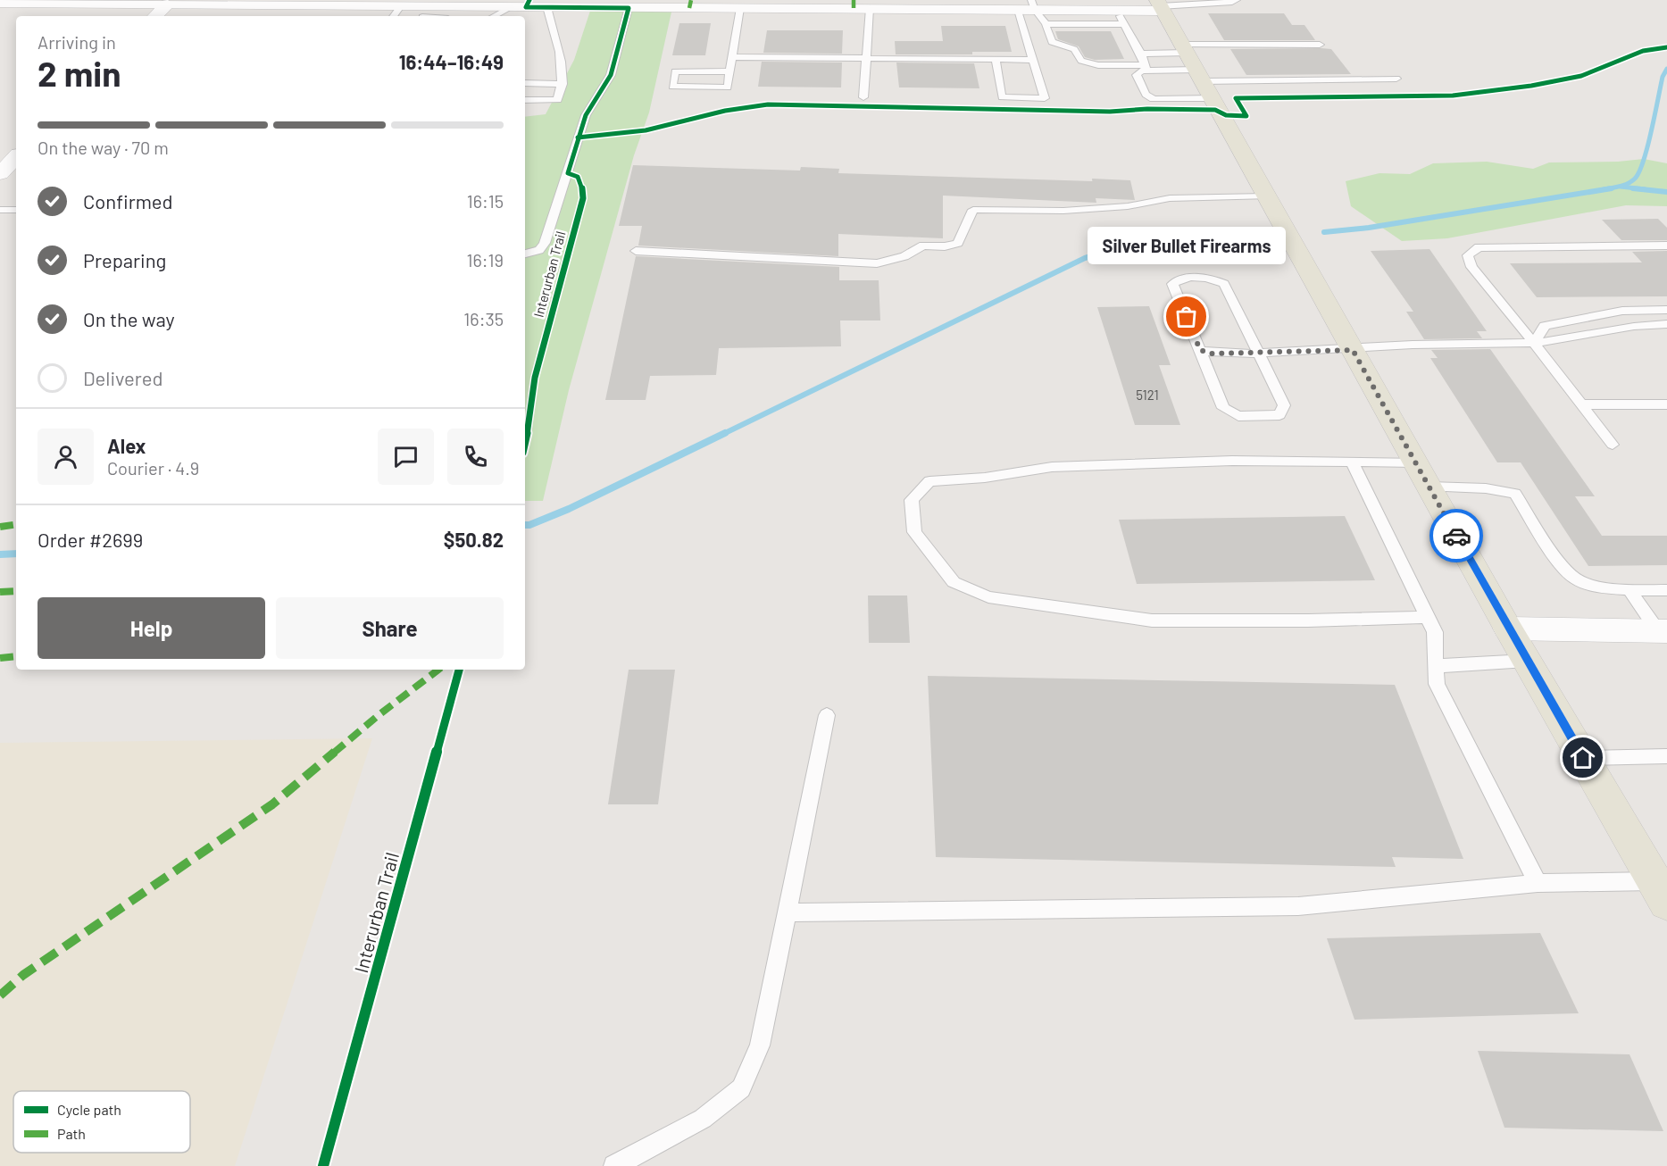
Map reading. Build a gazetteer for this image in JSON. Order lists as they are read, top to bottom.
{
  "streets": {
    "cycle path": ["Interurban Trail"]
  },
  "places": ["Silver Bullet Firearms"],
  "house_numbers": ["5121"],
  "legend": ["Cycle path", "Path"],
  "page": {
    "heading": ["2 min", "Arriving in", "16:44–16:49"],
    "panel": [
      "Alex",
      "Courier · 4.9",
      "Order #2699",
      "$50.82"
    ],
    "bar": "On the way · 70 m",
    "list": [
      ["Confirmed", "16:15"],
      ["Preparing", "16:19"],
      ["On the way", "16:35"],
      "Delivered"
    ],
    "bubble": "Silver Bullet Firearms",
    "buttons": ["Help", "Share"]
  }
}
